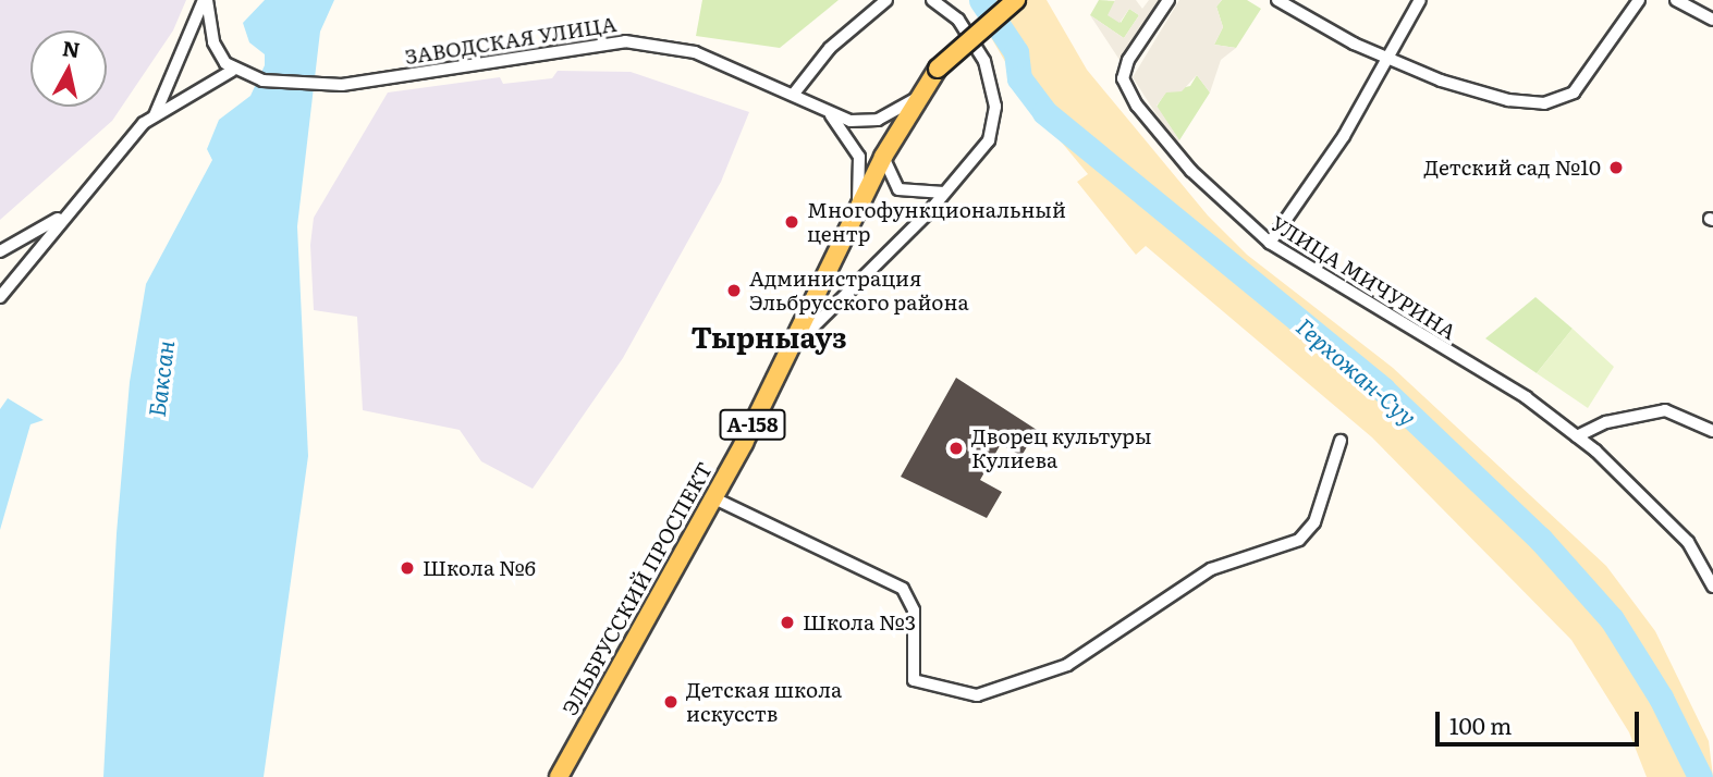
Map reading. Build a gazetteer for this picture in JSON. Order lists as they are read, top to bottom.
{
  "streets": {
    "main road": ["А-158", "ЭЛЬБРУССКИЙ ПРОСПЕКТ"],
    "street": ["ЗАВОДСКАЯ УЛИЦА", "УЛИЦА МИЧУРИНА"]
  },
  "districts": ["Тырныауз"],
  "water": ["Герхожан-Суу", "Баксан"],
  "places": [
    "Детский сад №10",
    "Многофункциональный центр",
    "Администрация Эльбрусского района",
    "Дворец культуры Кулиева",
    "Школа №6",
    "Школа №3",
    "Детская школа искусств"
  ],
  "scale_bar": "100 m",
  "north": "top"
}
